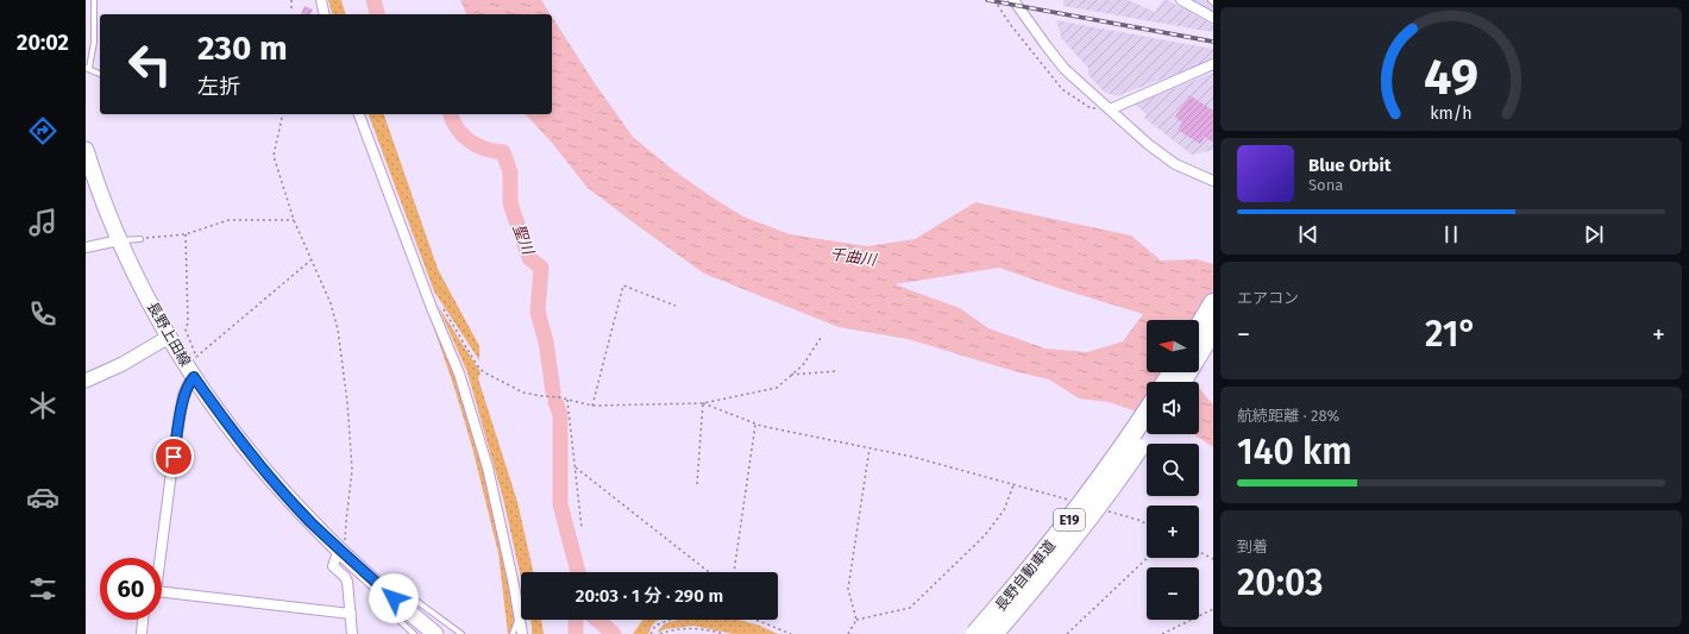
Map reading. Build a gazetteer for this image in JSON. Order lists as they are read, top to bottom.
{
  "streets": {
    "highway": ["E19", "長野自動車道"],
    "main road": ["長野上田線"]
  },
  "water": ["聖川", "千曲川"],
  "north": "left",
  "page": {
    "tabs": "20:02",
    "turn": ["230 m", "左折"],
    "song": ["Blue Orbit", "Sona"],
    "tile": [
      "エアコン",
      ["航続距離 · 28%", "140 km"],
      ["到着", "20:03"]
    ],
    "heat": ["−", "21°", "+"],
    "map_buttons": ["+", "−"],
    "limit": "60",
    "trip": "20:03 · 1 分 · 290 m",
    "gauge": ["49", "km/h"]
  }
}
